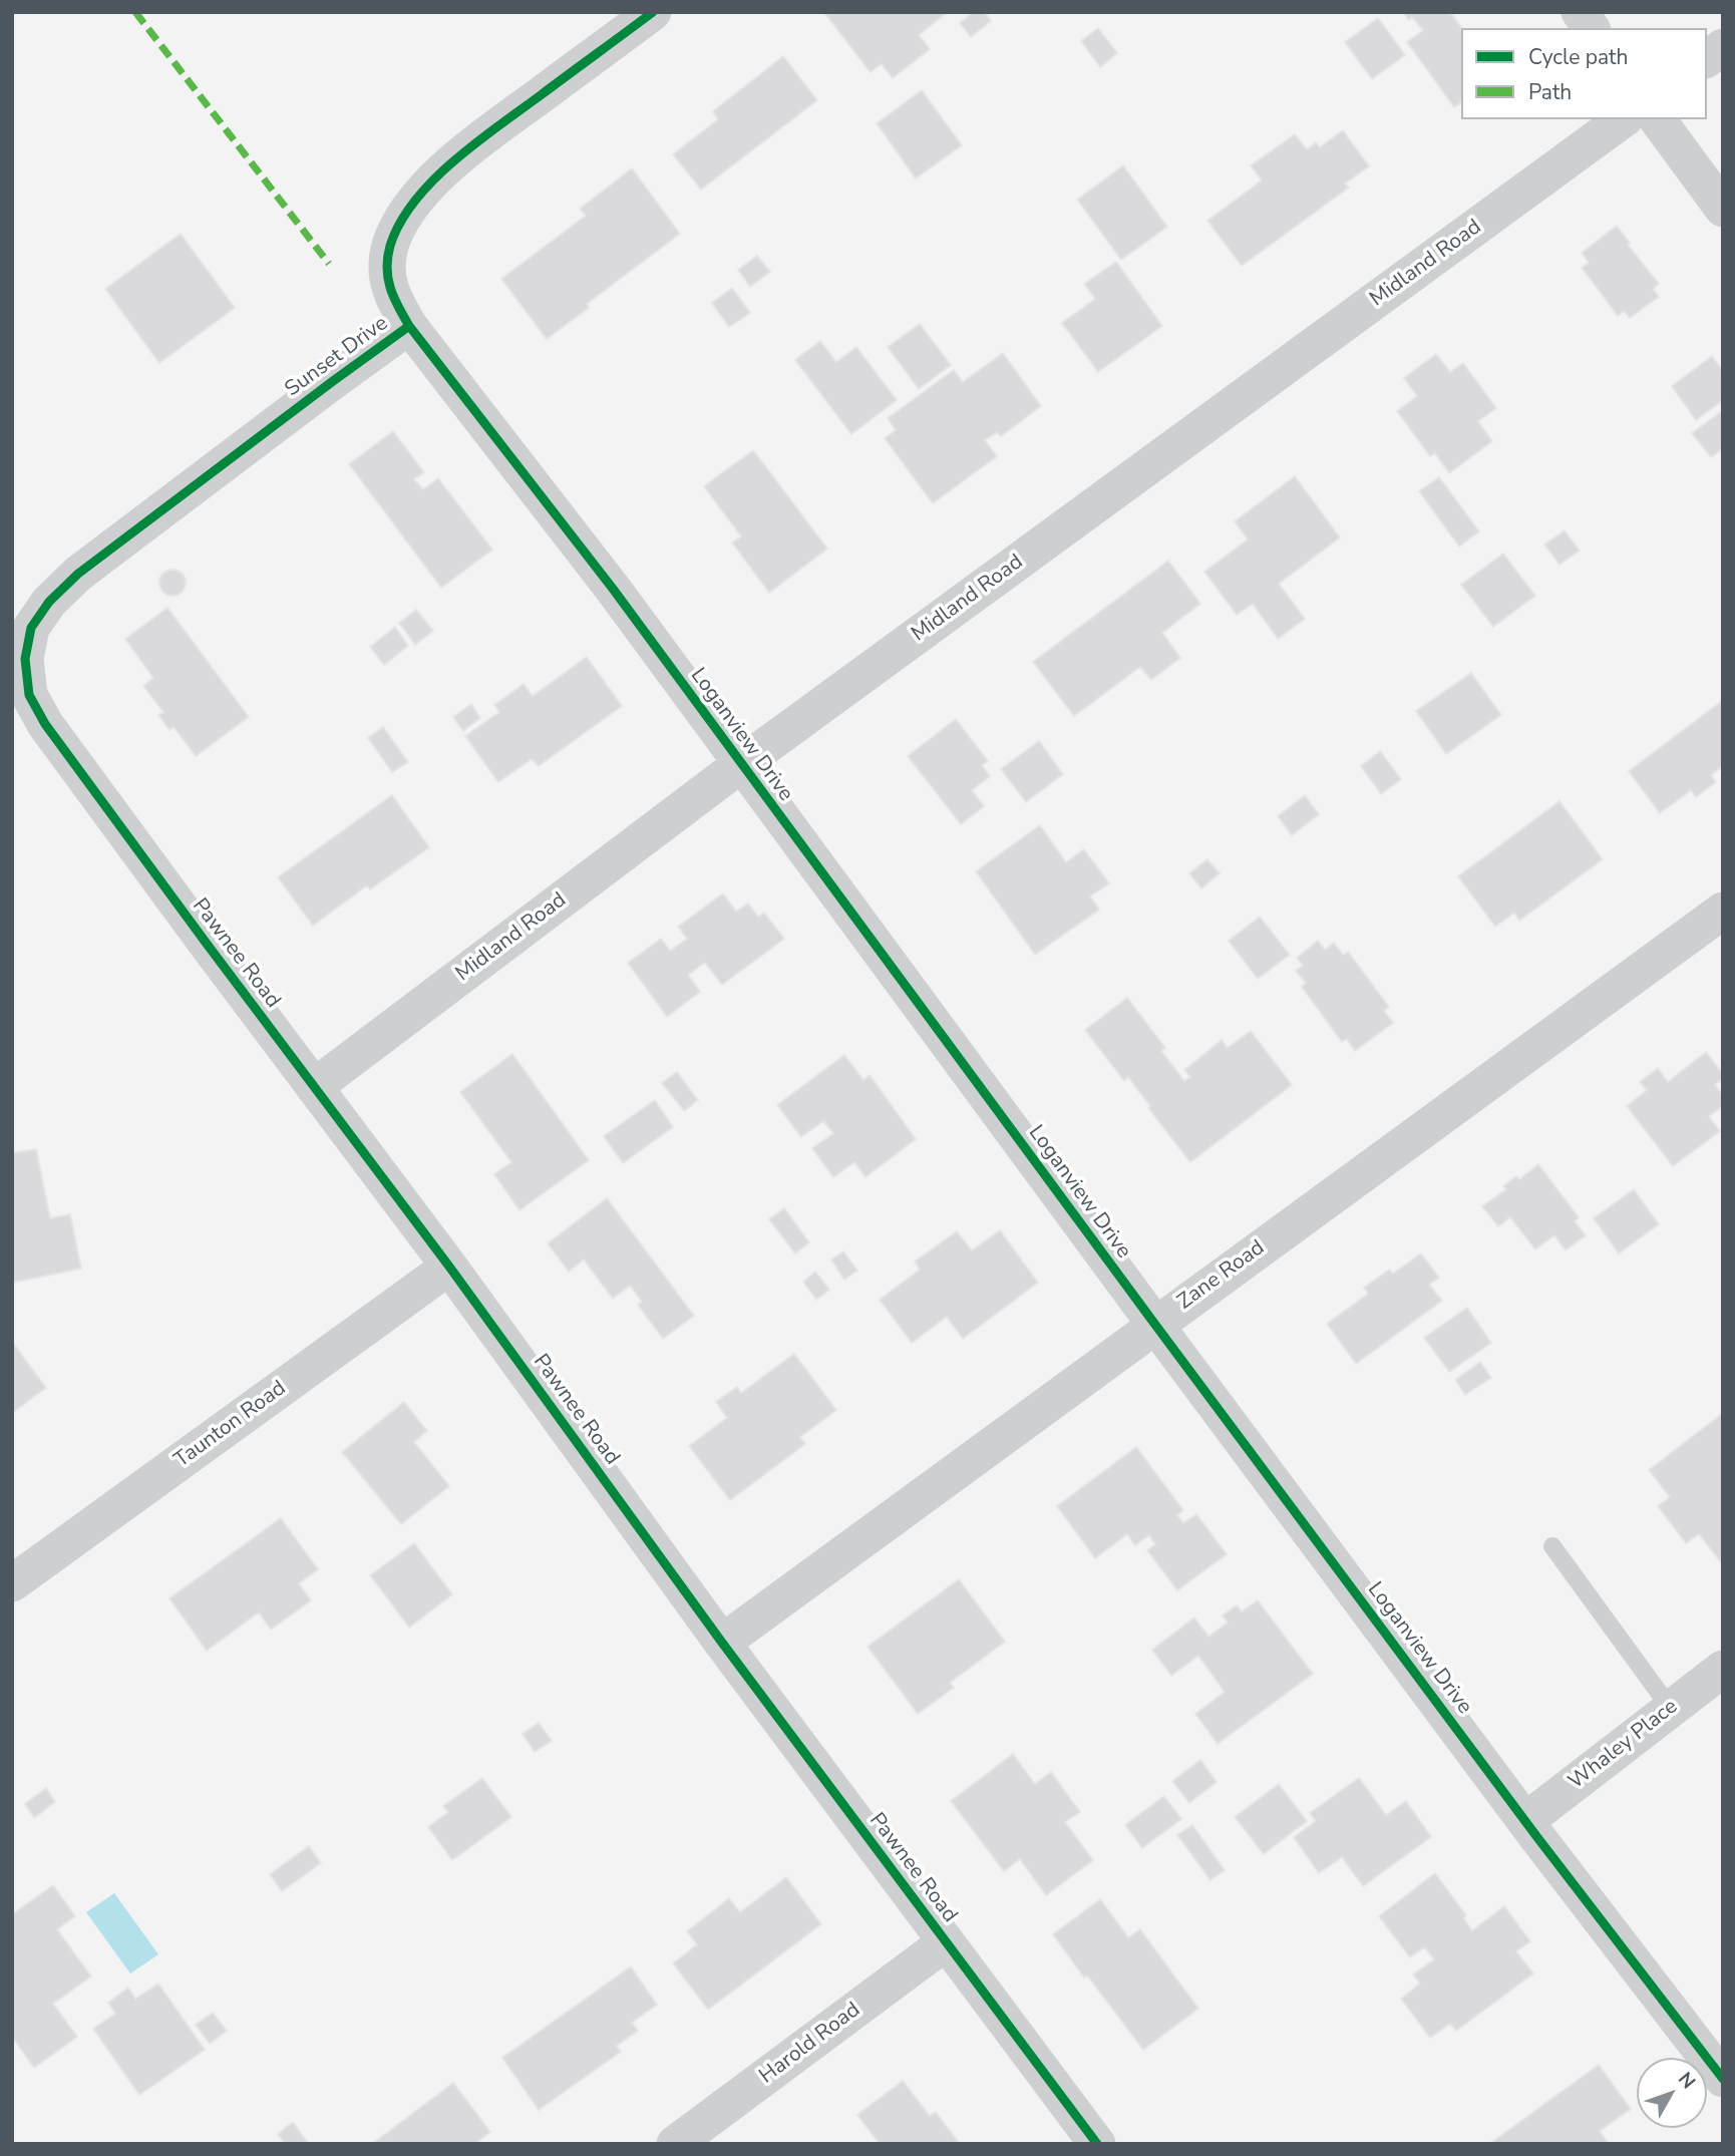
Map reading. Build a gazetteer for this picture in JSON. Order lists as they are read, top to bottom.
{
  "streets": {
    "street": [
      "Midland Road",
      "Sunset Drive",
      "Loganview Drive",
      "Pawnee Road",
      "Zane Road",
      "Taunton Road",
      "Whaley Place",
      "Harold Road"
    ]
  },
  "crossings": [
    ["Midland Road", "Loganview Drive"],
    ["Midland Road", "Pawnee Road"],
    ["Sunset Drive", "Loganview Drive"],
    ["Sunset Drive", "Pawnee Road"],
    ["Loganview Drive", "Zane Road"],
    ["Loganview Drive", "Whaley Place"],
    ["Pawnee Road", "Zane Road"],
    ["Pawnee Road", "Taunton Road"],
    ["Pawnee Road", "Harold Road"]
  ],
  "legend": ["Cycle path", "Path"],
  "north": "top right"
}
